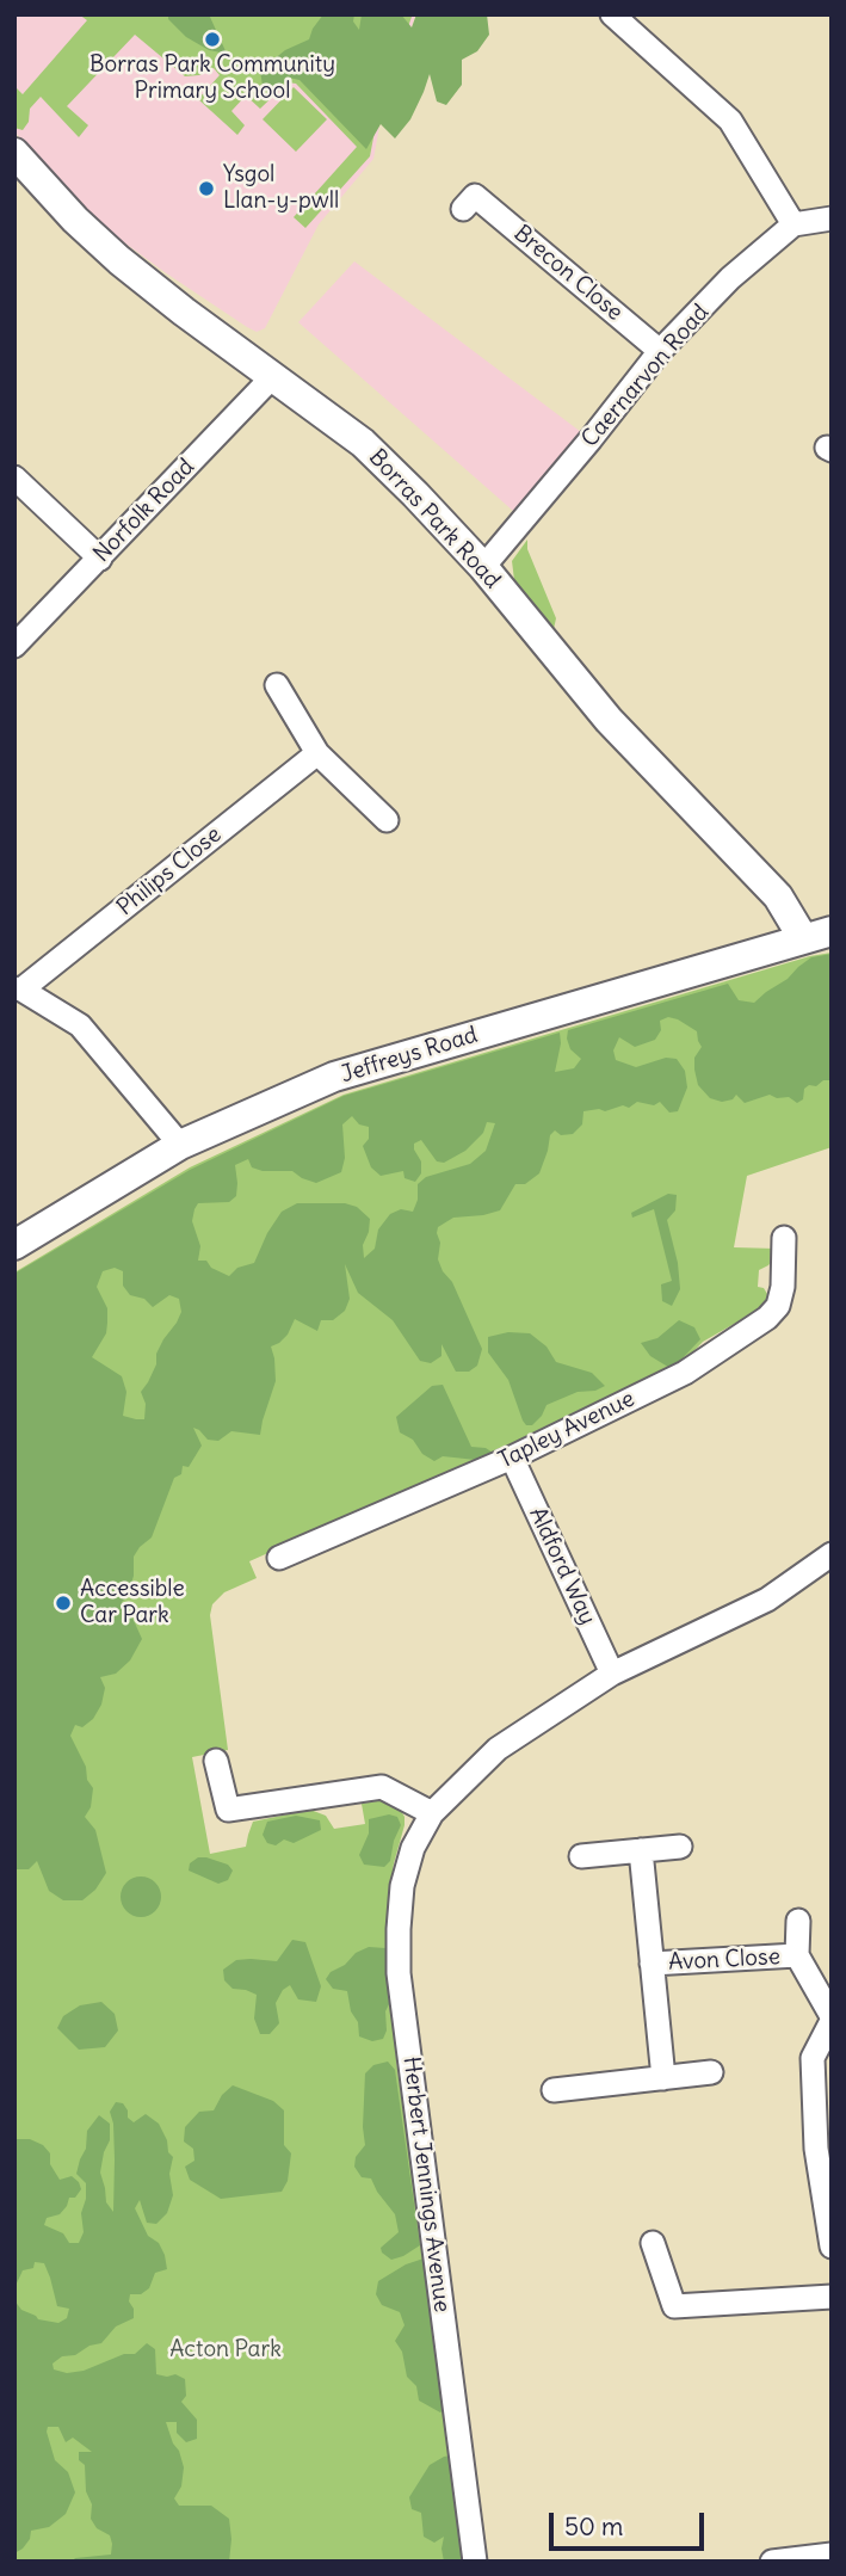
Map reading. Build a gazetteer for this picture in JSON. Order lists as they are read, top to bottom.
{
  "streets": {
    "street": [
      "Brecon Close",
      "Caernarvon Road",
      "Norfolk Road",
      "Borras Park Road",
      "Philips Close",
      "Jeffreys Road",
      "Tapley Avenue",
      "Aldford Way",
      "Avon Close",
      "Herbert Jennings Avenue"
    ]
  },
  "crossings": [
    ["Brecon Close", "Caernarvon Road"],
    ["Caernarvon Road", "Borras Park Road"],
    ["Norfolk Road", "Borras Park Road"],
    ["Borras Park Road", "Jeffreys Road"],
    ["Tapley Avenue", "Aldford Way"],
    ["Aldford Way", "Herbert Jennings Avenue"]
  ],
  "parks": ["Acton Park"],
  "places": ["Borras Park Community Primary School", "Ysgol Llan-y-pwll", "Accessible Car Park"],
  "scale_bar": "50 m"
}
